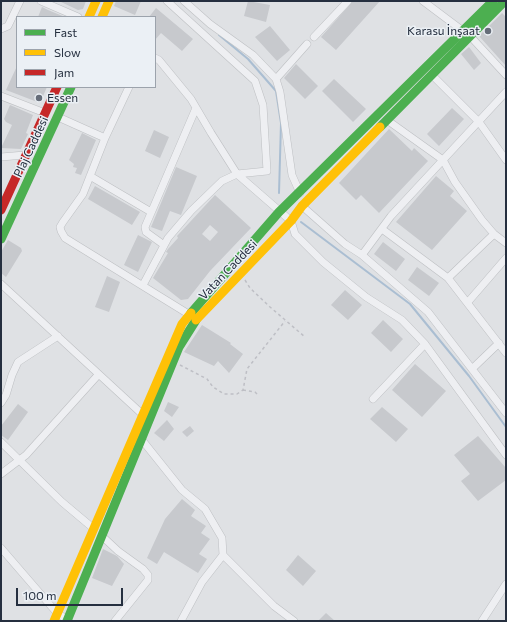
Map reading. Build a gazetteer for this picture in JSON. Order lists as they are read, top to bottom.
{
  "streets": {
    "main road": ["Plaj Caddesi", "Vatan Caddesi"]
  },
  "places": ["Karasu İnşaat", "Essen"],
  "legend": ["Fast", "Slow", "Jam"],
  "scale_bar": "100 m"
}
